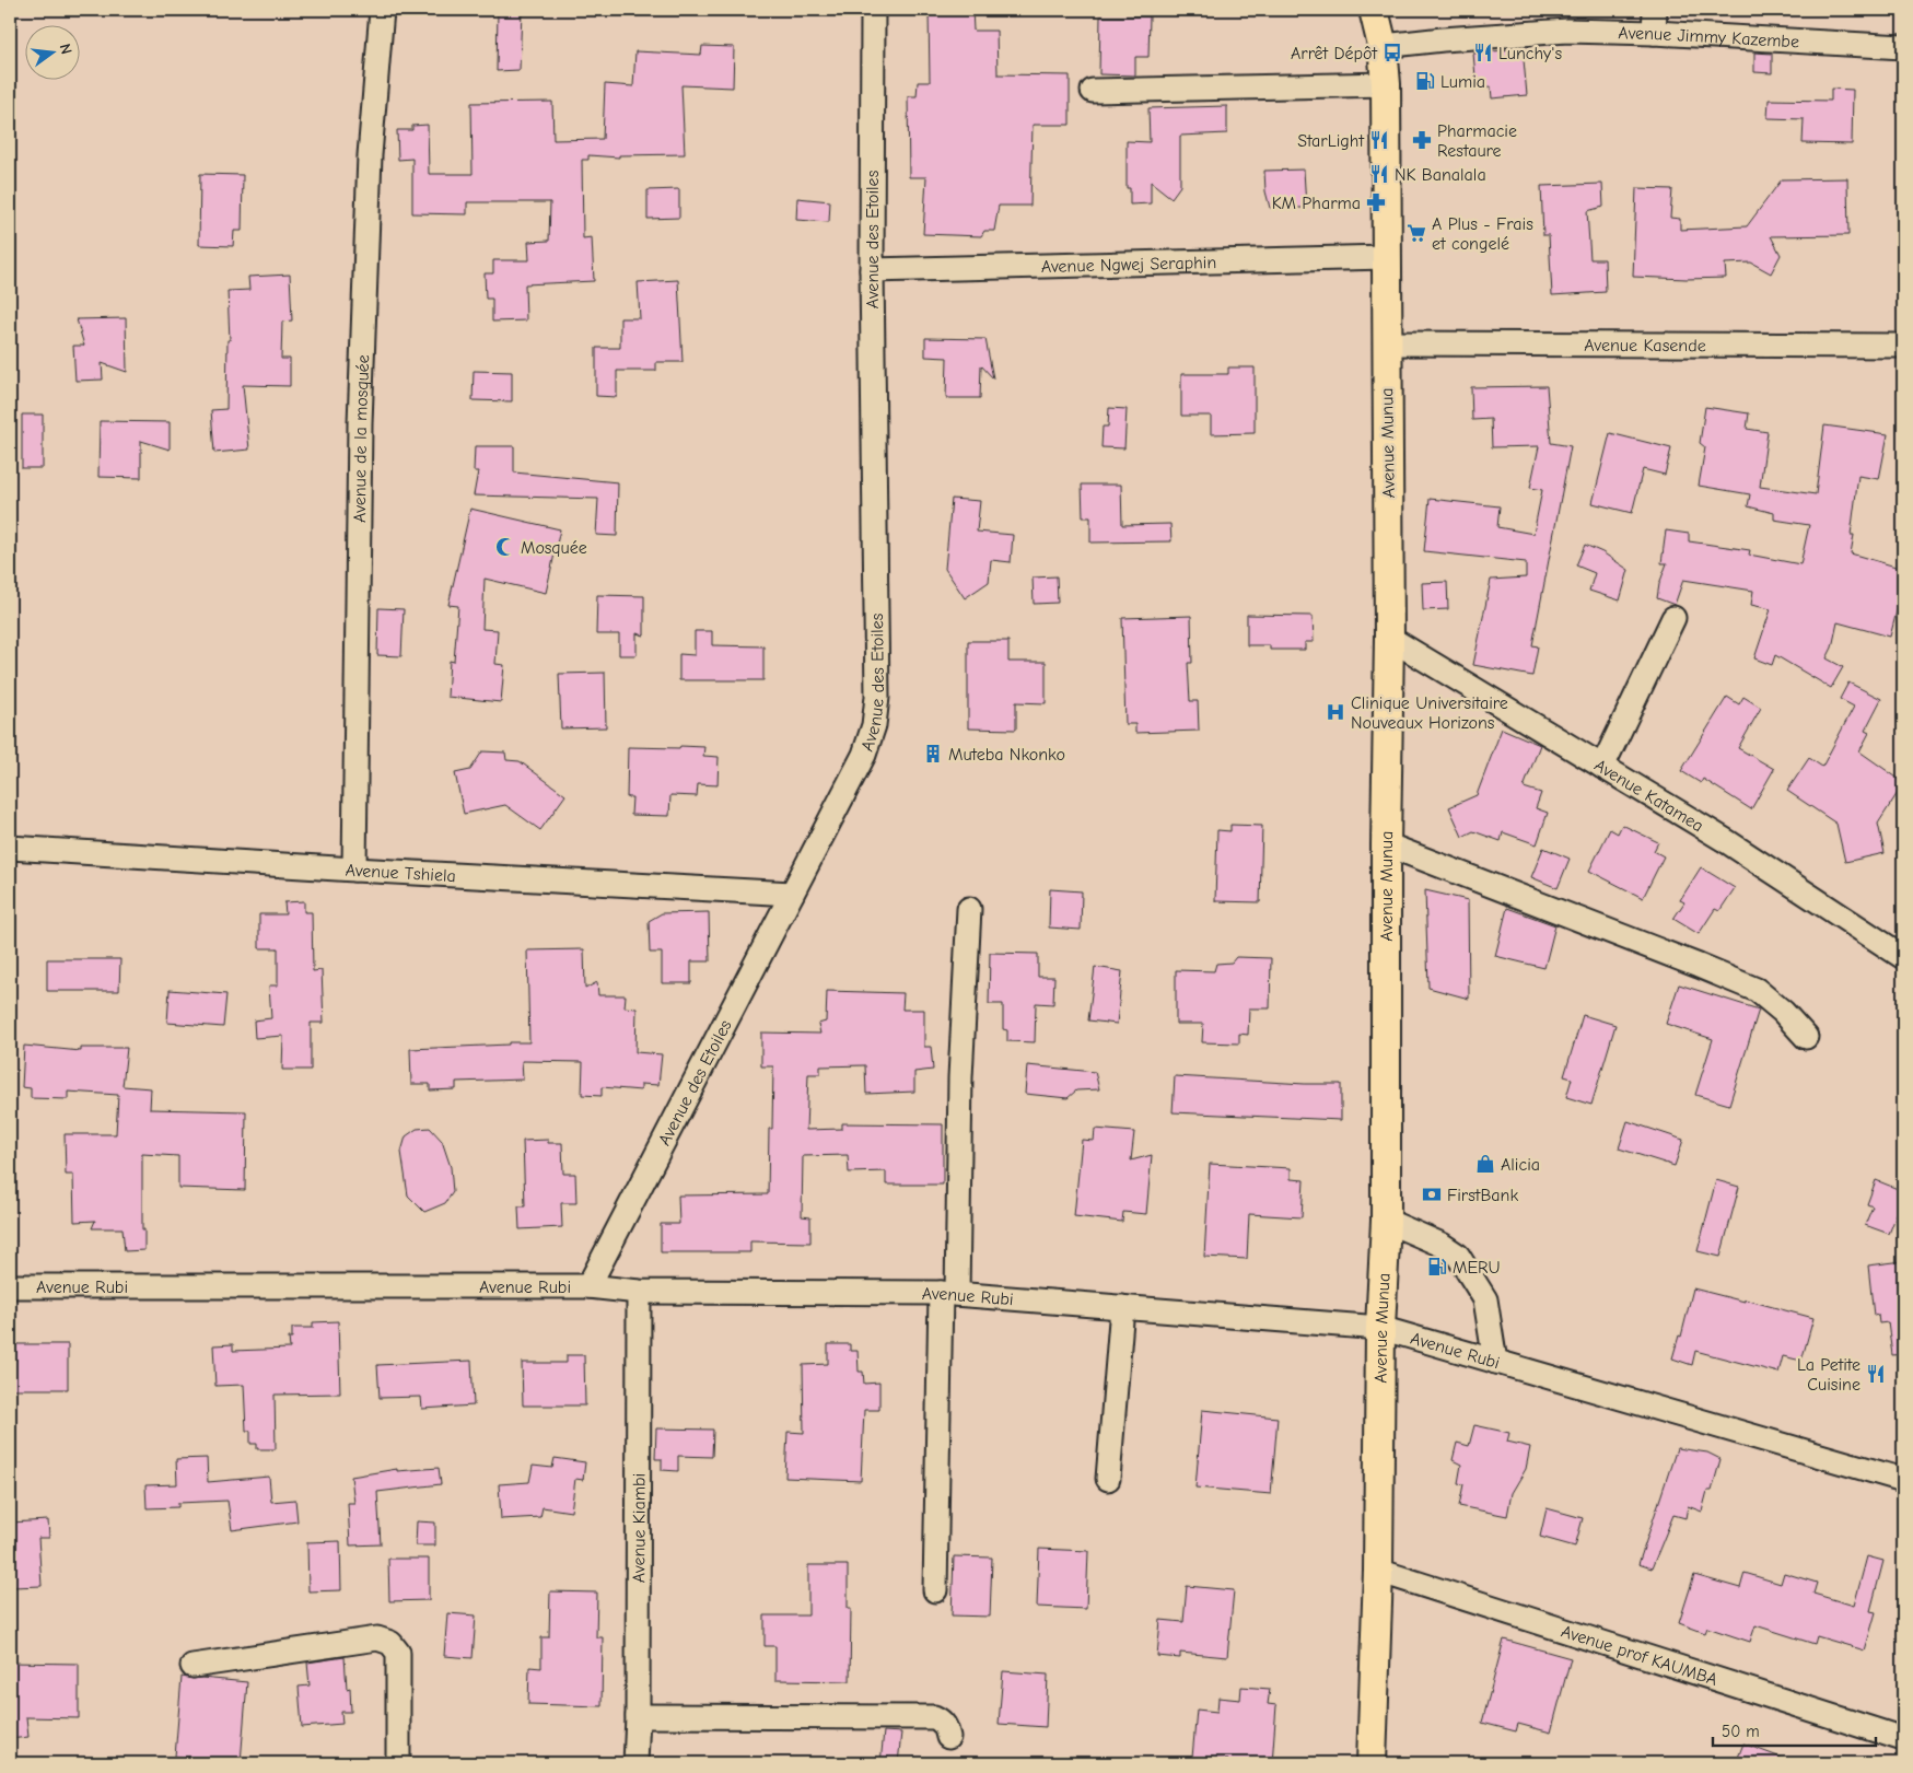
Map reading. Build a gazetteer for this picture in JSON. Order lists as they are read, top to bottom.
{
  "streets": {
    "main road": ["Avenue Munua"],
    "street": [
      "Avenue Jimmy Kazembe",
      "Avenue des Etoiles",
      "Avenue Ngwej Seraphin",
      "Avenue Kasende",
      "Avenue de la mosquée",
      "Avenue Katamea",
      "Avenue Tshiela",
      "Avenue Rubi",
      "Avenue Kiambi",
      "Avenue prof KAUMBA"
    ]
  },
  "crossings": [
    ["Avenue Jimmy Kazembe", "Avenue Munua"],
    ["Avenue des Etoiles", "Avenue Ngwej Seraphin"],
    ["Avenue des Etoiles", "Avenue Tshiela"],
    ["Avenue des Etoiles", "Avenue Rubi"],
    ["Avenue Ngwej Seraphin", "Avenue Munua"],
    ["Avenue Kasende", "Avenue Munua"],
    ["Avenue de la mosquée", "Avenue Tshiela"],
    ["Avenue Munua", "Avenue Katamea"],
    ["Avenue Munua", "Avenue Rubi"],
    ["Avenue Munua", "Avenue prof KAUMBA"],
    ["Avenue Rubi", "Avenue Kiambi"]
  ],
  "places": {
    "bus stop": ["Arrêt Dépôt"],
    "restaurant": [
      "Lunchy's",
      "StarLight",
      "NK Banalala",
      "La Petite Cuisine"
    ],
    "fuel station": ["Lumia", "MERU"],
    "pharmacy": ["Pharmacie Restaure", "KM Pharma"],
    "supermarket": ["A Plus - Frais et congelé"],
    "mosque": ["Mosquée"],
    "hospital": ["Clinique Universitaire Nouveaux Horizons"],
    "building": ["Muteba Nkonko"],
    "shop": ["Alicia"],
    "bank": ["FirstBank"]
  },
  "scale_bar": "50 m",
  "north": "right"
}
